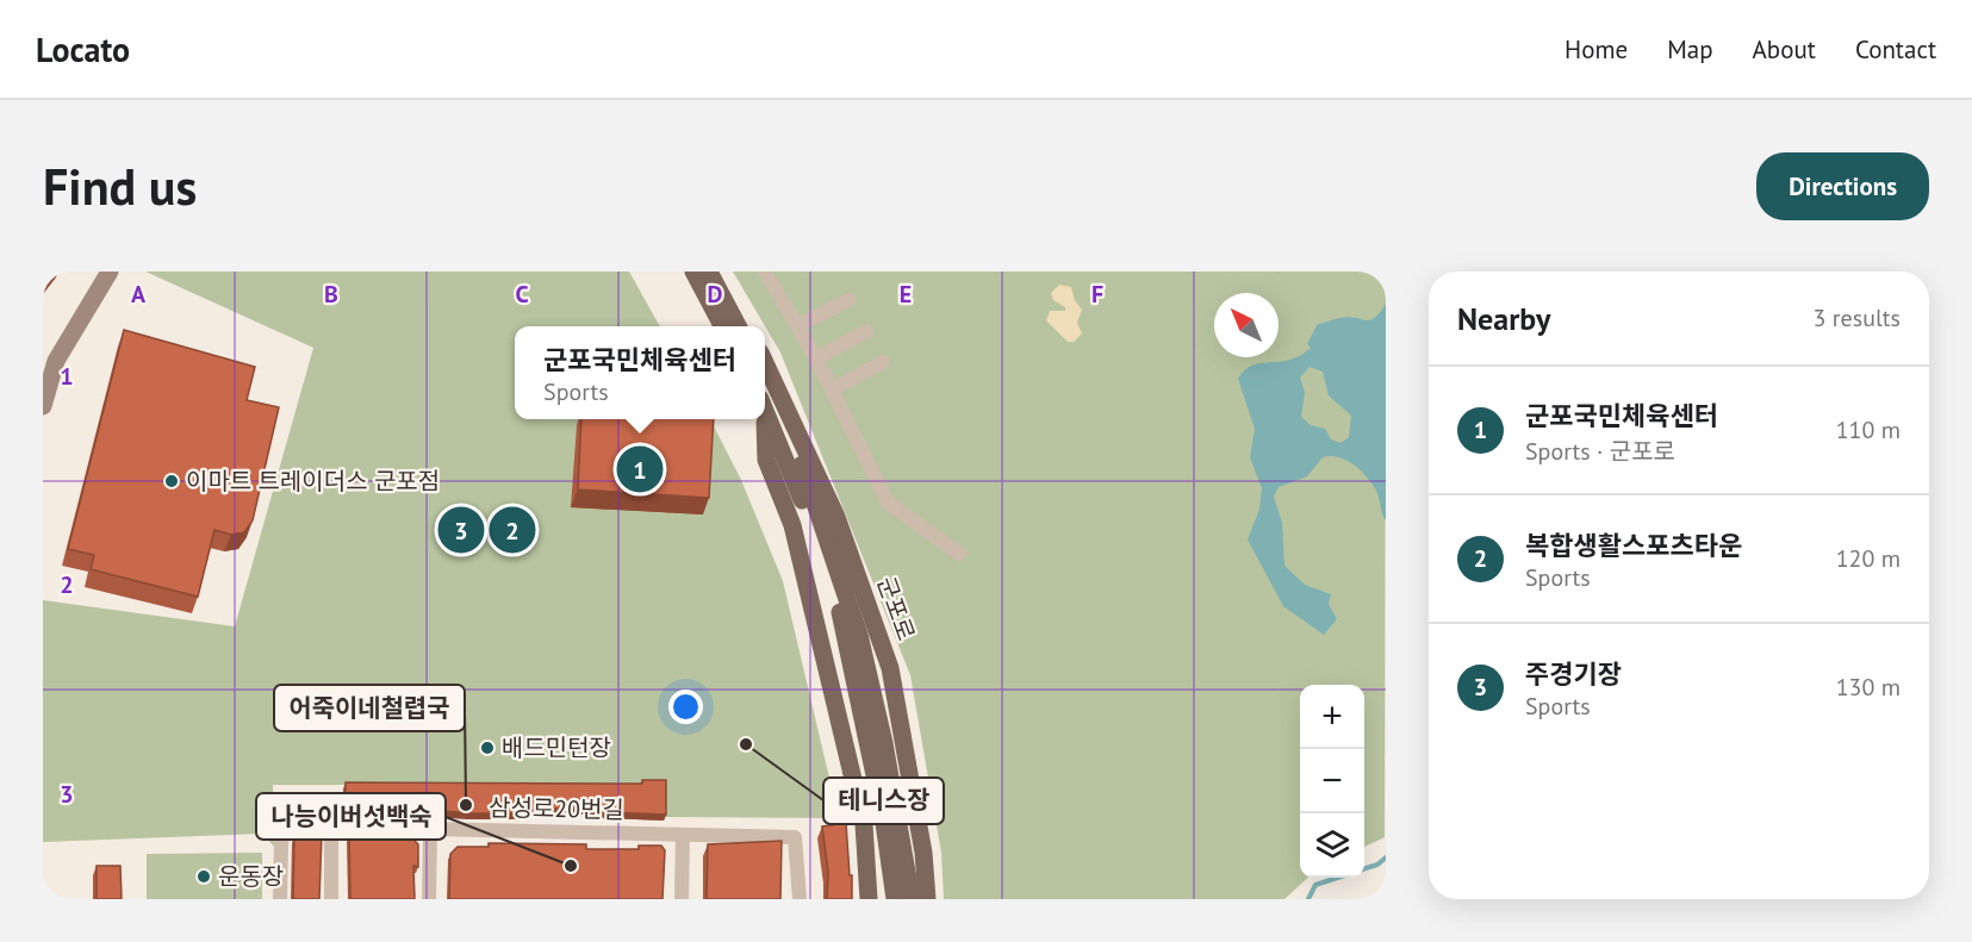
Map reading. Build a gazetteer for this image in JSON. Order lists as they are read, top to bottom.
{
  "streets": {
    "main road": ["군포로"],
    "street": ["삼성로20번길"]
  },
  "places": [
    "이마트 트레이더스 군포점",
    "테니스장",
    "배드민턴장",
    "어죽이네철렵국",
    "나능이버섯백숙",
    "운동장"
  ],
  "north": "top left",
  "page": {
    "header": "Locato",
    "nav": [
      "Home",
      "Map",
      "About",
      "Contact"
    ],
    "buttons": "Directions",
    "title": "Find us",
    "heading": ["Nearby", "3 results"],
    "popup": ["군포국민체육센터", "Sports"],
    "list": [
      {
        "mark": "1",
        "name": "군포국민체육센터",
        "note": "Sports · 군포로",
        "value": "110 m"
      },
      {
        "mark": "2",
        "name": "복합생활스포츠타운",
        "note": "Sports",
        "value": "120 m"
      },
      {
        "mark": "3",
        "name": "주경기장",
        "note": "Sports",
        "value": "130 m"
      }
    ],
    "pins": ["1", "2", "3"],
    "map_buttons": ["+", "−"]
  },
  "grid": {
    "columns": [
      "A",
      "B",
      "C",
      "D",
      "E",
      "F"
    ],
    "rows": ["1", "2", "3"]
  }
}
